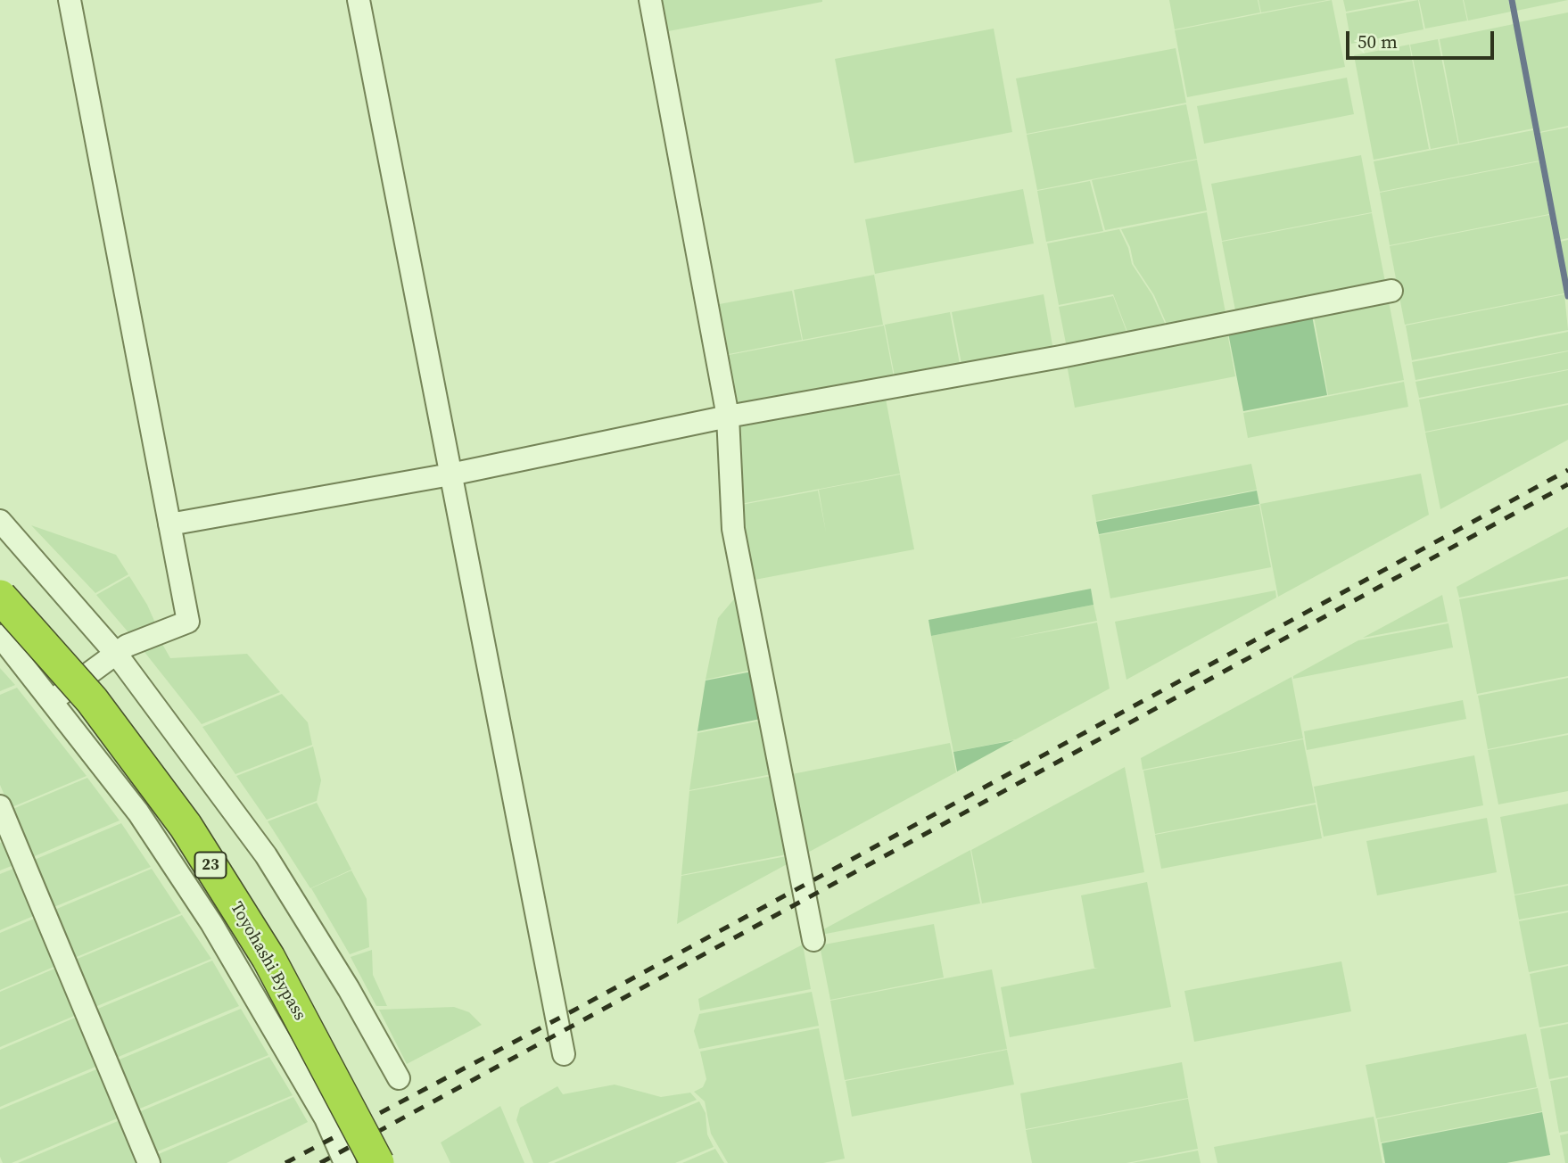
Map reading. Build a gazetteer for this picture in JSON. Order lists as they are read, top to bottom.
{
  "streets": {
    "highway": ["23", "Toyohashi Bypass"]
  },
  "scale_bar": "50 m"
}
